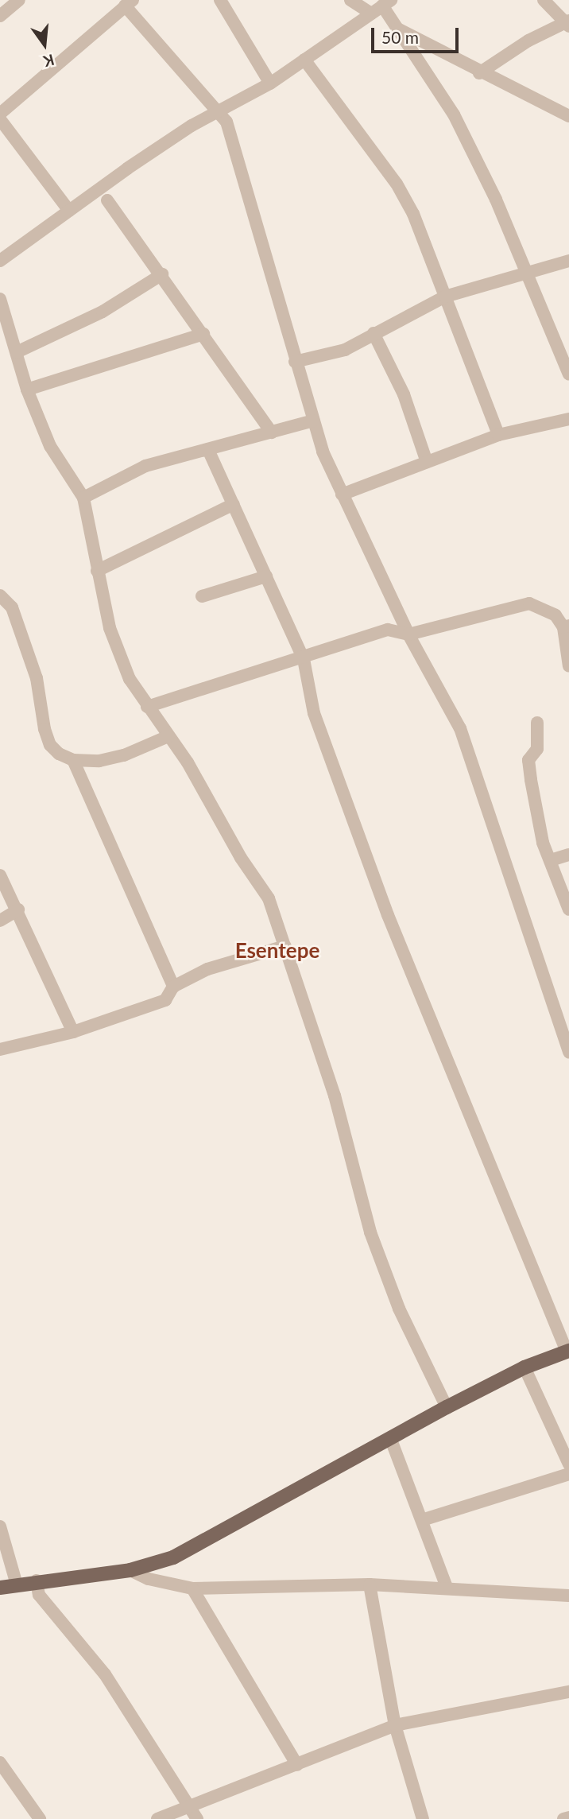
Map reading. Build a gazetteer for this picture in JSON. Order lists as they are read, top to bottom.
{
  "districts": ["Esentepe"],
  "scale_bar": "50 m",
  "north": "bottom"
}
